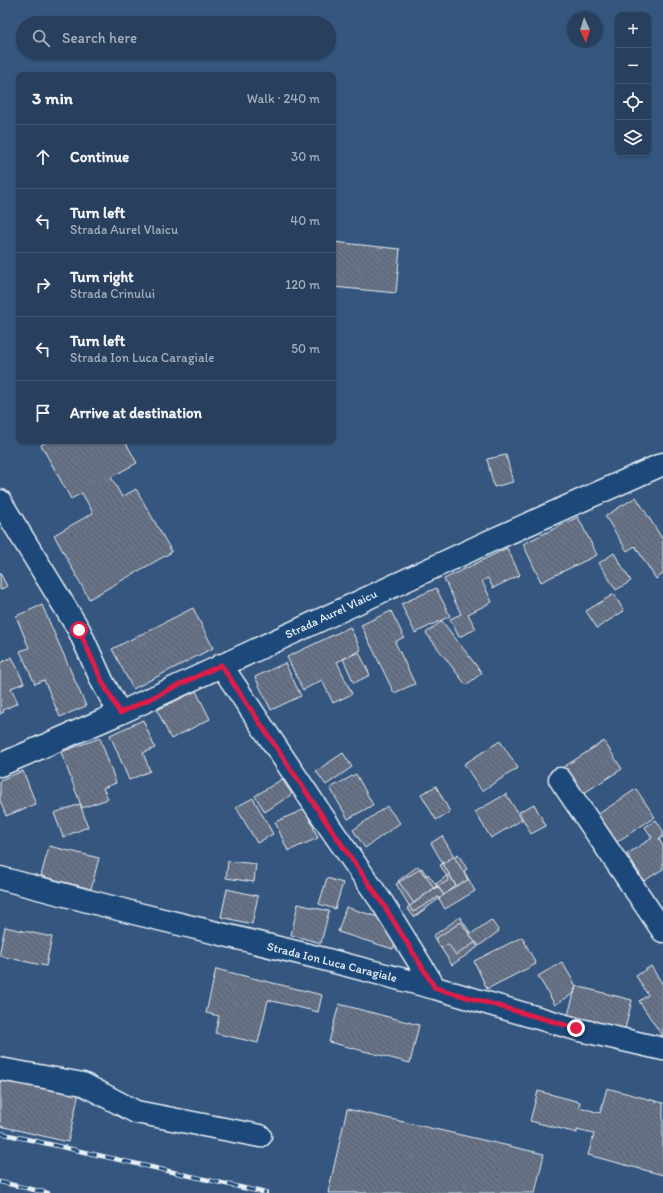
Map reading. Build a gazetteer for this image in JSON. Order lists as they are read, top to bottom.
{
  "streets": {
    "street": ["Strada Aurel Vlaicu", "Strada Ion Luca Caragiale"]
  },
  "north": "bottom",
  "page": {
    "map_buttons": ["+", "−"],
    "search": "Search here",
    "heading": ["3 min", "Walk · 240 m"],
    "list": [
      ["Continue", "30 m"],
      ["Turn left", "Strada Aurel Vlaicu", "40 m"],
      ["Turn right", "Strada Crinului", "120 m"],
      ["Turn left", "Strada Ion Luca Caragiale", "50 m"],
      "Arrive at destination"
    ]
  }
}
